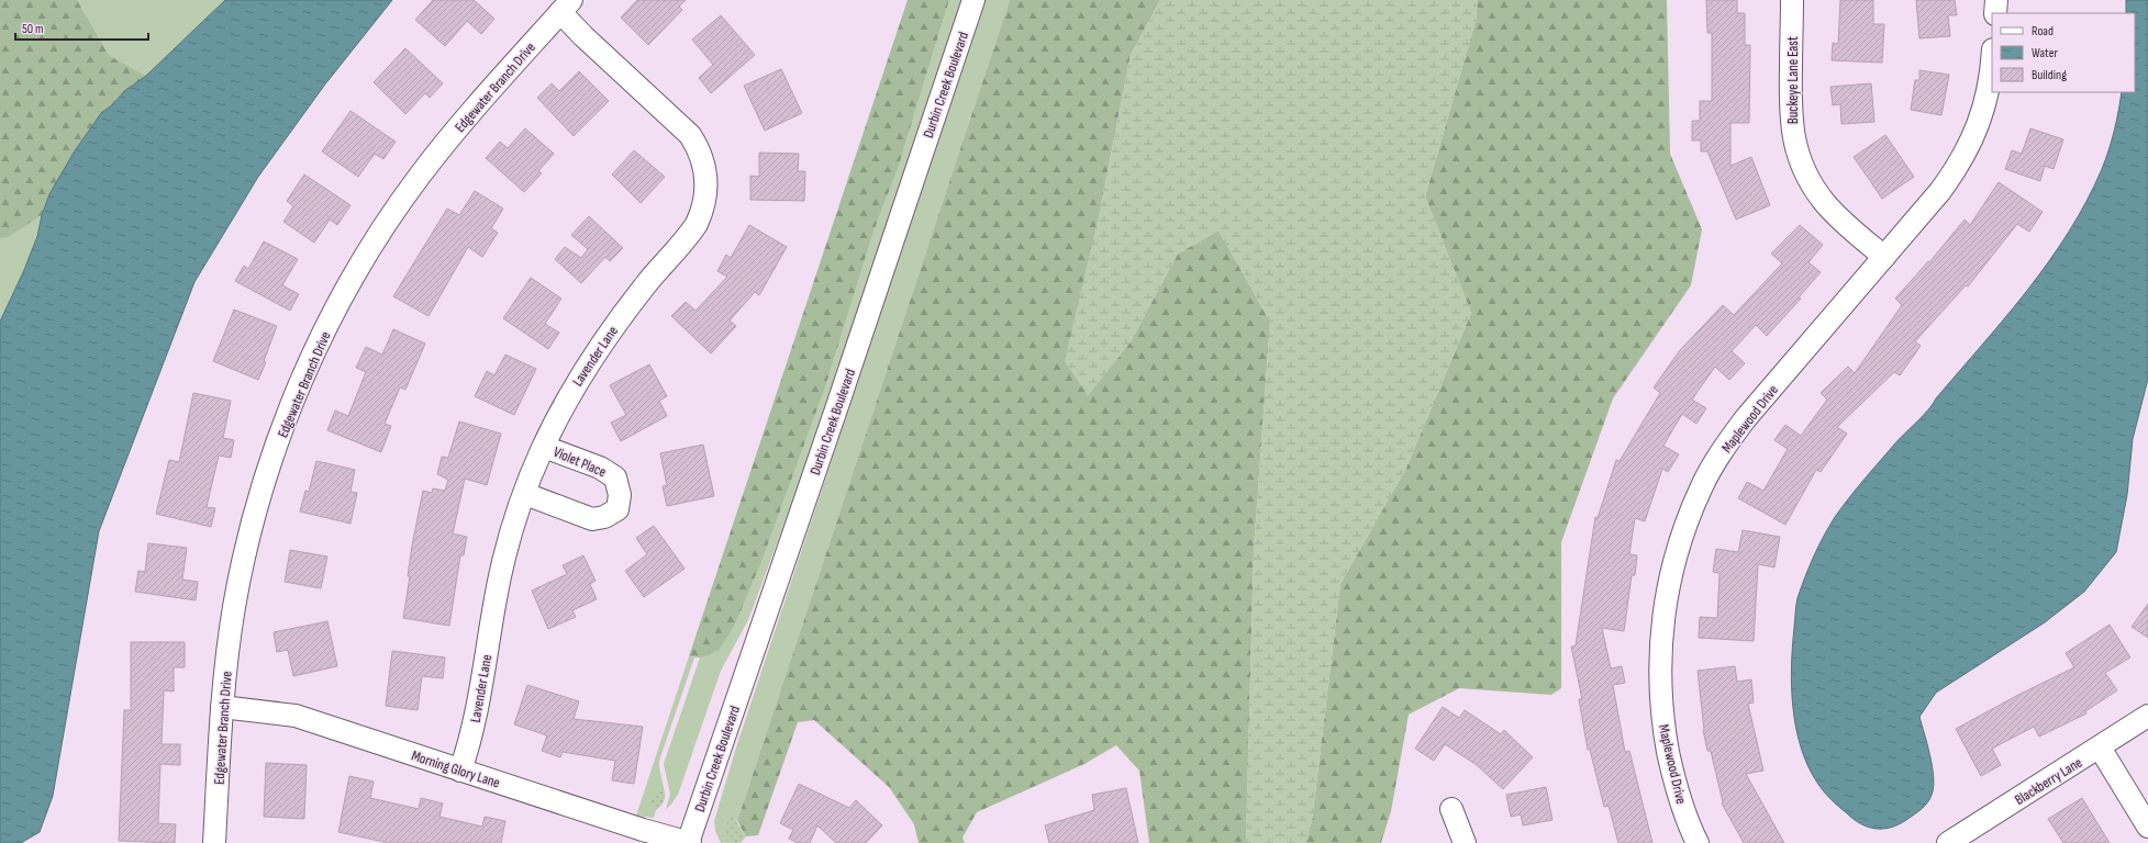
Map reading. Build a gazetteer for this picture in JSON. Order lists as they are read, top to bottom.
{
  "streets": {
    "street": [
      "Buckeye Lane East",
      "Durbin Creek Boulevard",
      "Edgewater Branch Drive",
      "Lavender Lane",
      "Maplewood Drive",
      "Violet Place",
      "Morning Glory Lane",
      "Blackberry Lane"
    ]
  },
  "crossings": [
    ["Buckeye Lane East", "Maplewood Drive"],
    ["Durbin Creek Boulevard", "Morning Glory Lane"],
    ["Edgewater Branch Drive", "Lavender Lane"],
    ["Edgewater Branch Drive", "Morning Glory Lane"],
    ["Lavender Lane", "Violet Place"],
    ["Lavender Lane", "Morning Glory Lane"]
  ],
  "legend": ["Road", "Water", "Building"],
  "scale_bar": "50 m"
}
